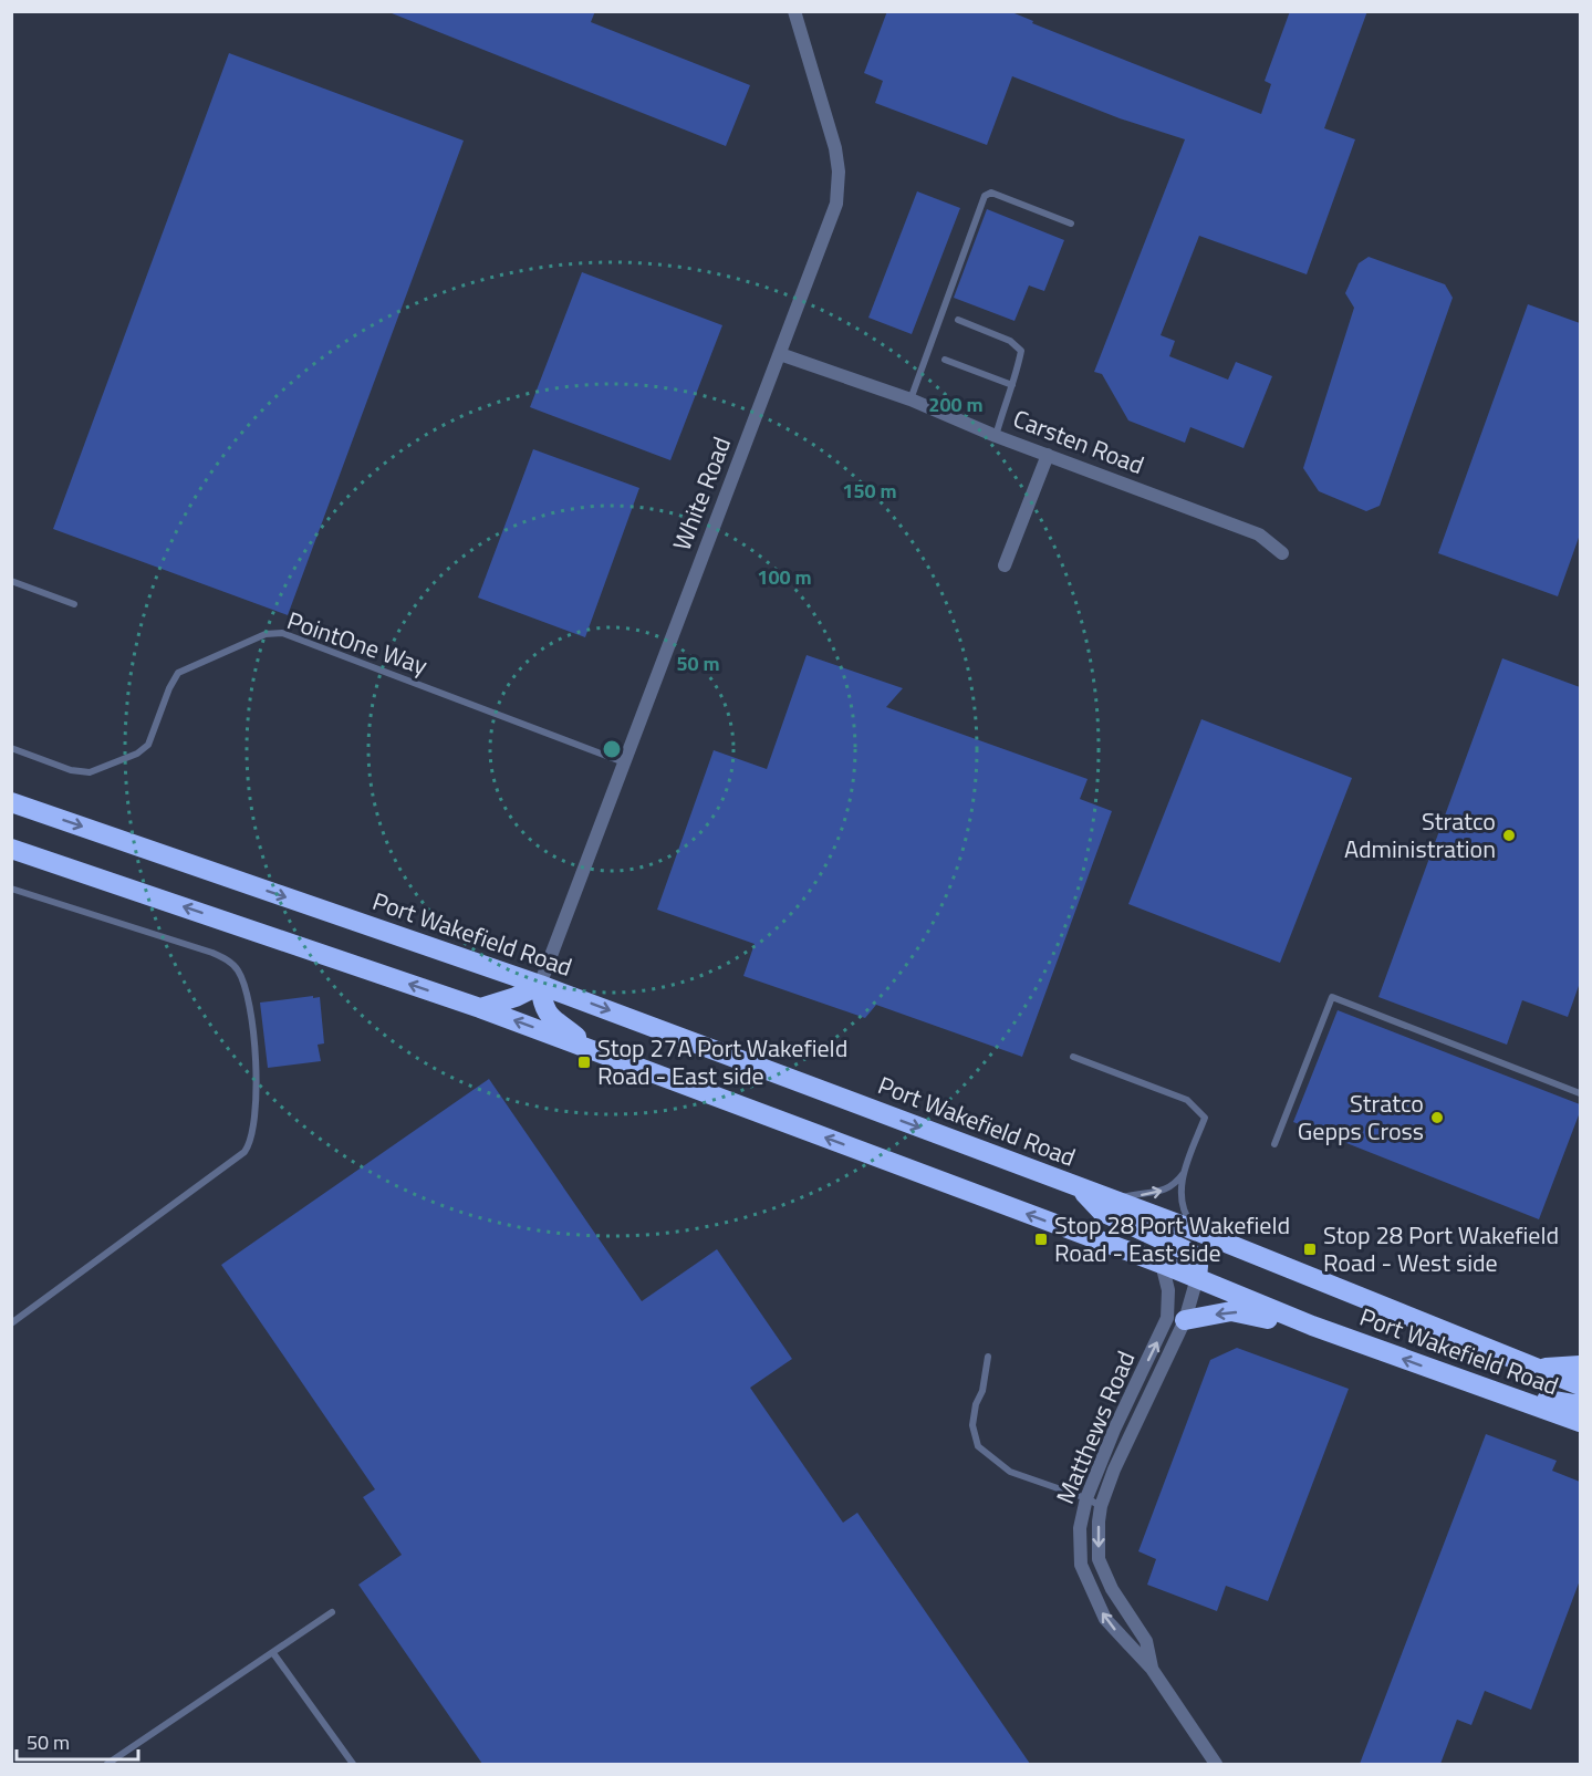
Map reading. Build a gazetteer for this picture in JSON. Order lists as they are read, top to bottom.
{
  "streets": {
    "highway": ["Port Wakefield Road"],
    "street": ["Carsten Road", "White Road", "Matthews Road"],
    "lane": ["PointOne Way"]
  },
  "crossings": [
    ["Carsten Road", "White Road"],
    ["White Road", "PointOne Way"],
    ["White Road", "Port Wakefield Road"],
    ["Port Wakefield Road", "Matthews Road"]
  ],
  "places": {
    "other": ["Stratco Administration", "Stratco Gepps Cross"],
    "transit": ["Stop 27A Port Wakefield Road - East side", "Stop 28 Port Wakefield Road - East side", "Stop 28 Port Wakefield Road - West side"]
  },
  "scale_bar": "50 m",
  "rings": [
    "200 m",
    "150 m",
    "100 m",
    "50 m"
  ]
}
